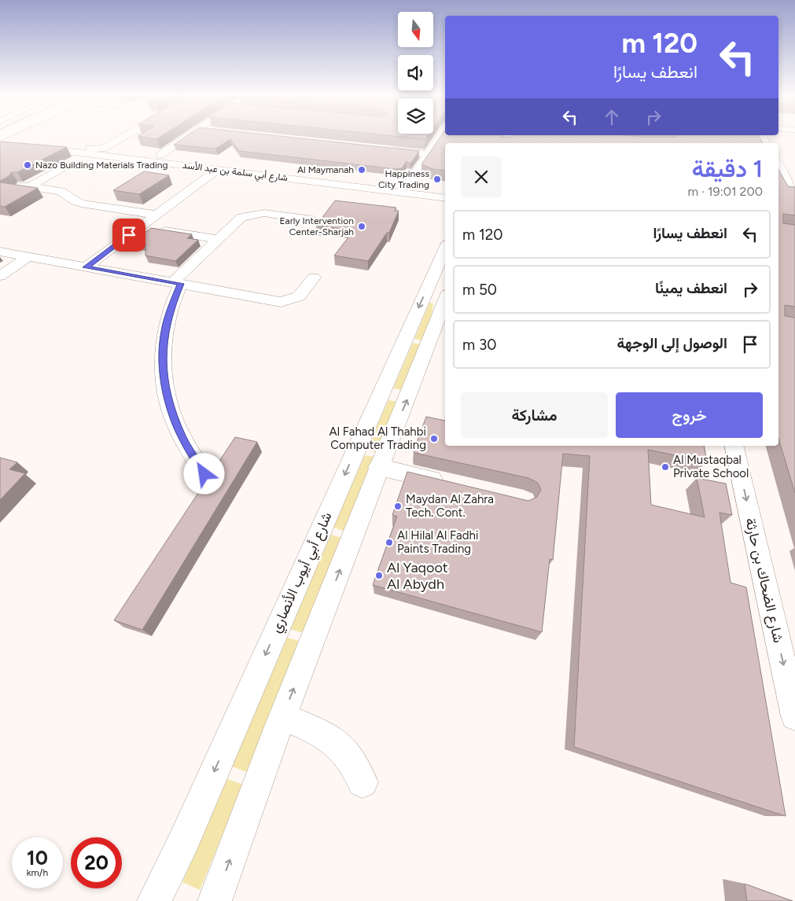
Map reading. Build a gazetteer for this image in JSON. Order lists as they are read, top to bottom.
{
  "streets": {
    "street": ["شارع أبي سلمة بن عبد الأسد", "شارع أبي أيوب الأنصاري", "شارع الضحاك بن حارثة"]
  },
  "one_way": ["شارع الضحاك بن حارثة"],
  "places": [
    "Nazo Building Materials Trading",
    "Al Maymanah",
    "Happiness City Trading",
    "Early Intervention Center-Sharjah",
    "Al Fahad Al Thahbi Computer Trading",
    "Al Mustaqbal Private School",
    "Maydan Al Zahra Tech. Cont.",
    "Al Hilal Al Fadhi Paints Trading",
    "Al Yaqoot Al Abydh"
  ],
  "north": "bottom",
  "page": {
    "turn": ["120 m", "انعطف يسارًا"],
    "heading": ["1 دقيقة", "200 m · 19:01"],
    "list": [
      {
        "name": "انعطف يسارًا",
        "value": "120 m"
      },
      {
        "name": "انعطف يمينًا",
        "value": "50 m"
      },
      {
        "name": "الوصول إلى الوجهة",
        "value": "30 m"
      }
    ],
    "buttons": ["خروج", "مشاركة"],
    "speed": "10 km/h",
    "limit": "20"
  }
}
